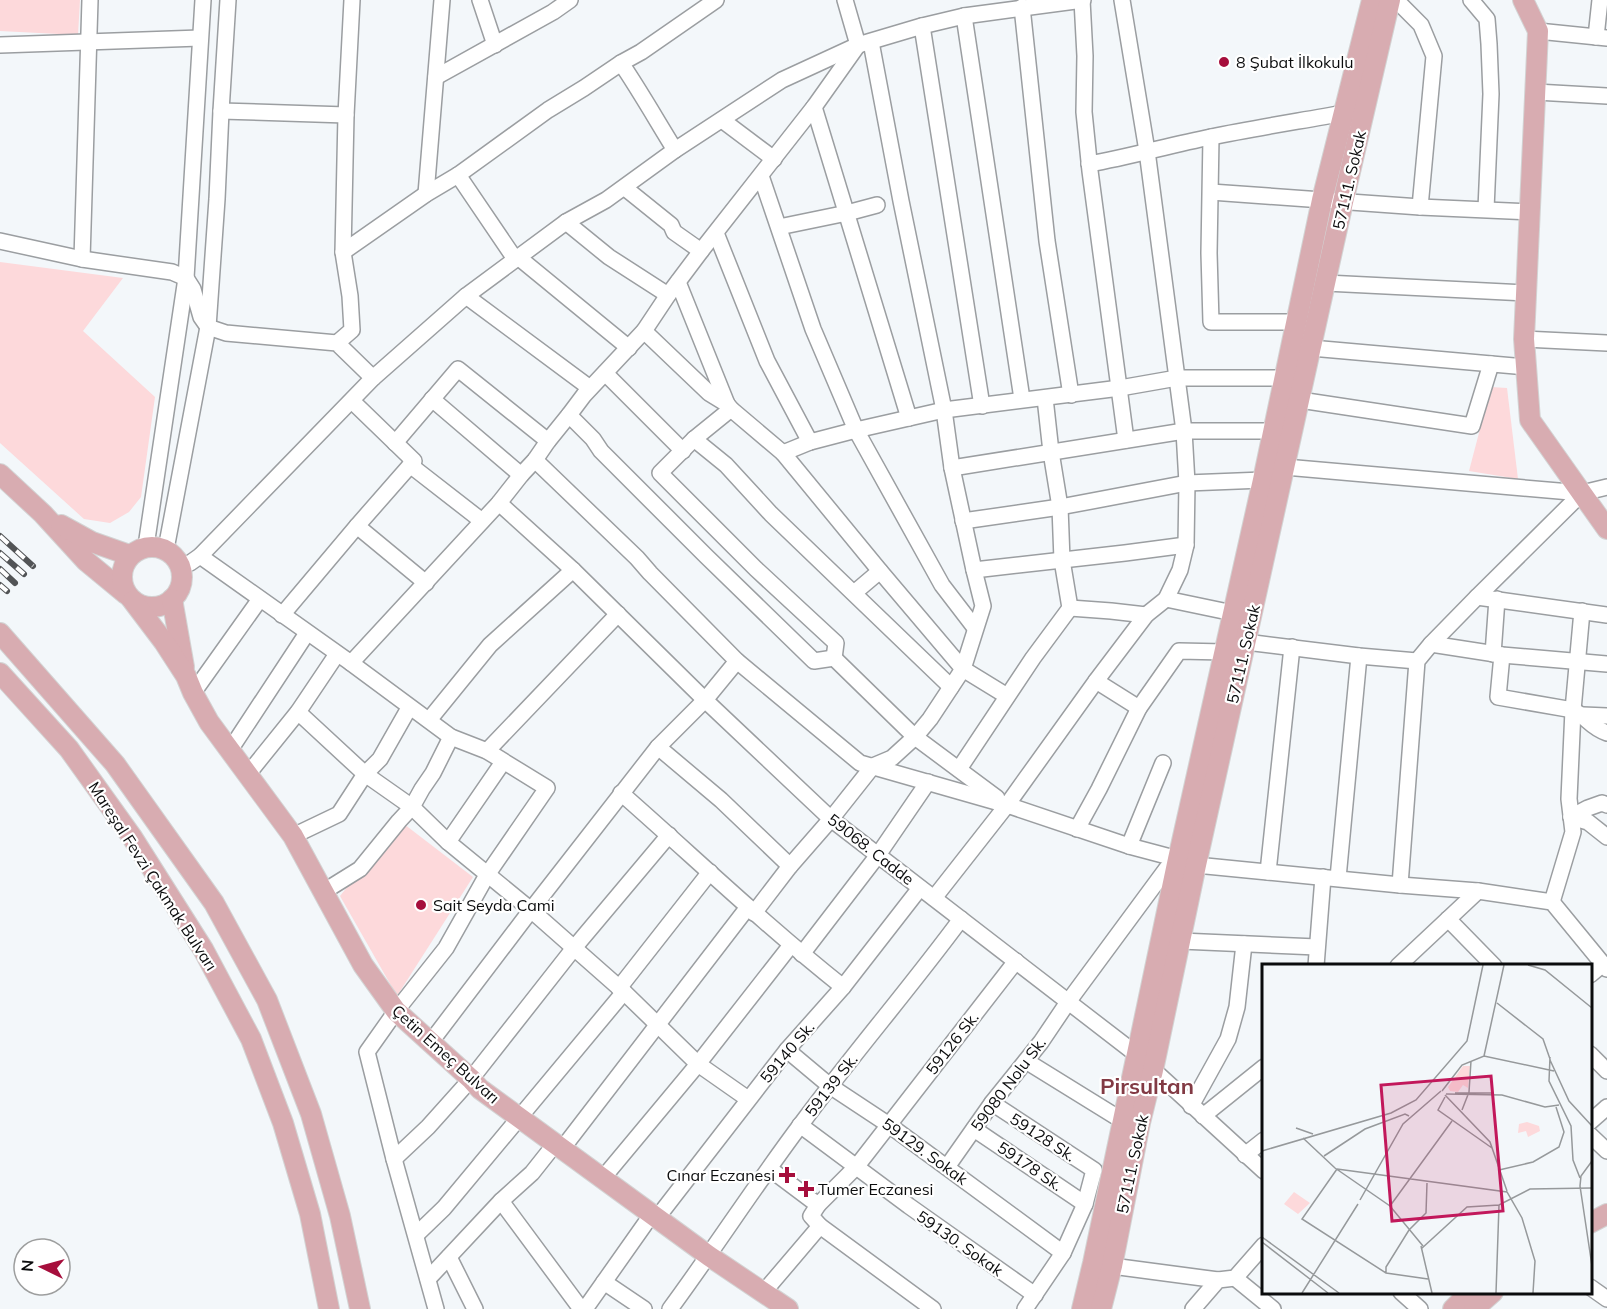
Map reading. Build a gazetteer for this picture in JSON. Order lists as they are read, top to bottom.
{
  "streets": {
    "main road": ["57111. Sokak", "Mareşal Fevzi Çakmak Bulvarı", "Çetin Emeç Bulvarı"],
    "street": [
      "59068. Cadde",
      "59126 Sk.",
      "59140 Sk.",
      "59080 Nolu Sk.",
      "59139 Sk.",
      "59128 Sk.",
      "59129. Sokak",
      "59178 Sk.",
      "59130. Sokak"
    ]
  },
  "crossings": [
    ["57111. Sokak", "59068. Cadde"],
    ["57111. Sokak", "59080 Nolu Sk."],
    ["59068. Cadde", "59126 Sk."],
    ["59068. Cadde", "59140 Sk."],
    ["59068. Cadde", "59080 Nolu Sk."],
    ["59068. Cadde", "59139 Sk."],
    ["59126 Sk.", "59129. Sokak"],
    ["59126 Sk.", "59130. Sokak"],
    ["59140 Sk.", "Çetin Emeç Bulvarı"],
    ["59140 Sk.", "59129. Sokak"],
    ["Çetin Emeç Bulvarı", "59139 Sk."],
    ["59080 Nolu Sk.", "59128 Sk."],
    ["59080 Nolu Sk.", "59129. Sokak"],
    ["59080 Nolu Sk.", "59178 Sk."],
    ["59139 Sk.", "59129. Sokak"],
    ["59139 Sk.", "59130. Sokak"],
    ["59128 Sk.", "59178 Sk."]
  ],
  "districts": ["Pirsultan"],
  "places": {
    "other": ["8 Şubat İlkokulu", "Sait Seyda Cami"],
    "health": ["Cınar Eczanesi", "Tumer Eczanesi"]
  },
  "north": "left"
}
